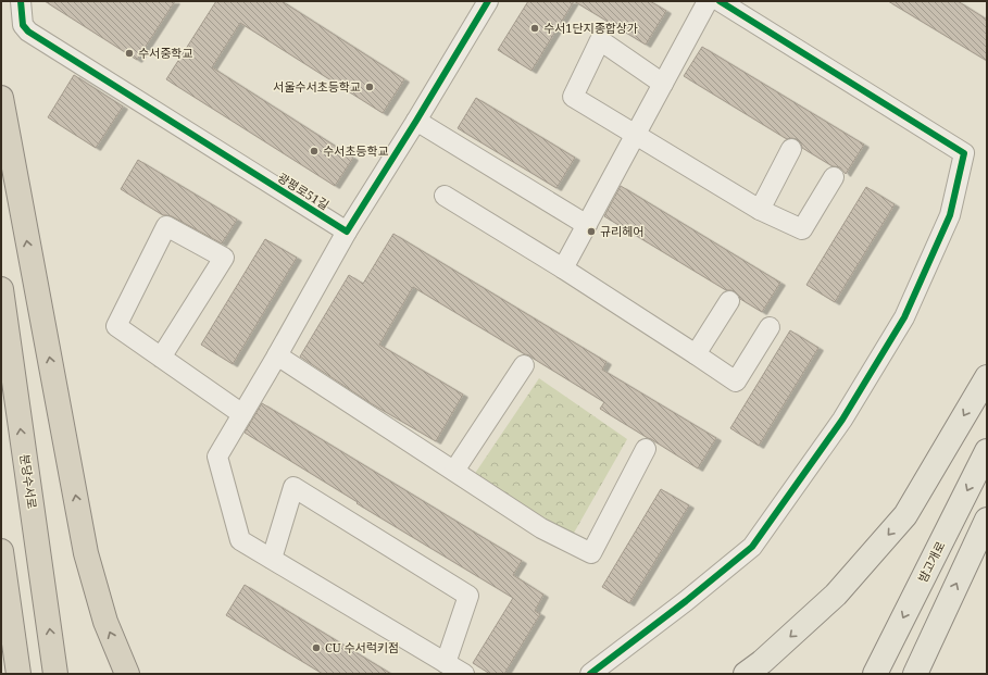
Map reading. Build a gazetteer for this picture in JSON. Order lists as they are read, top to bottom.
{
  "streets": {
    "highway": ["분당수서로"],
    "main road": ["밤고개로"],
    "street": ["광평로51길"]
  },
  "places": [
    "수서1단지종합상가",
    "수서중학교",
    "서울수서초등학교",
    "수서초등학교",
    "규리헤어",
    "CU 수서럭키점"
  ]
}
